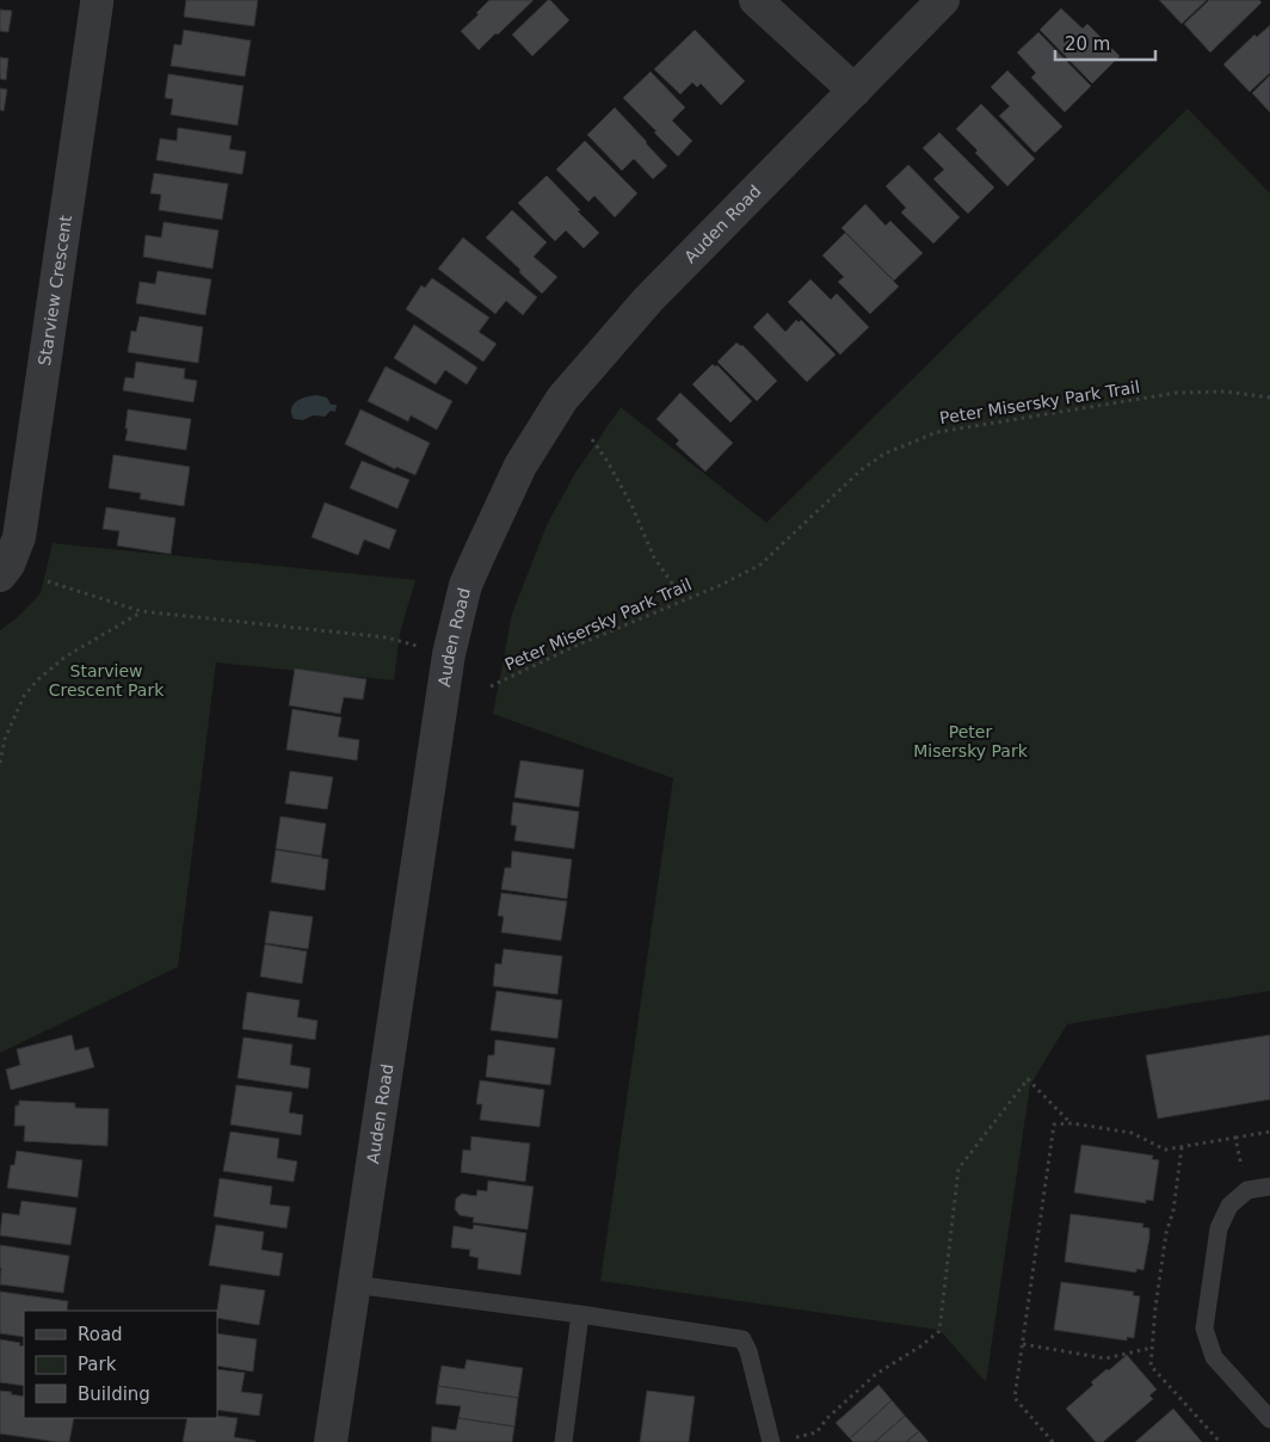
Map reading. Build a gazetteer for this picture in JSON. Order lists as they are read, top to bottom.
{
  "streets": {
    "street": ["Auden Road", "Starview Crescent"],
    "path": ["Peter Misersky Park Trail"]
  },
  "parks": ["Starview Crescent Park", "Peter Misersky Park"],
  "legend": ["Road", "Park", "Building"],
  "scale_bar": "20 m"
}
